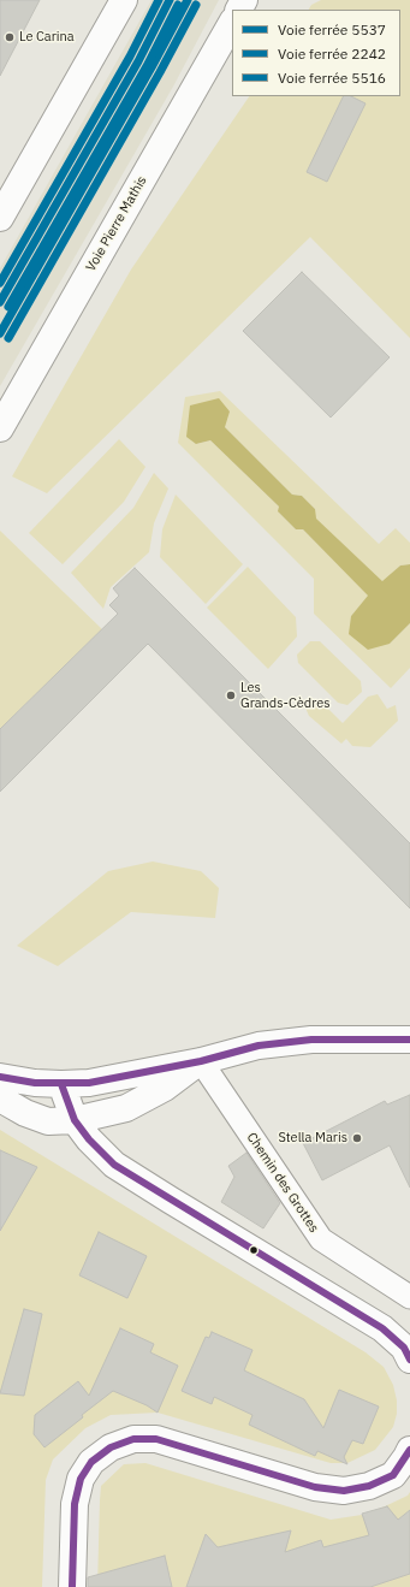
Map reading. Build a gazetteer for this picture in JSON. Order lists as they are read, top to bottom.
{
  "streets": {
    "main road": ["Voie Pierre Mathis"],
    "street": ["Chemin des Grottes"]
  },
  "places": ["Le Carina", "Les Grands-Cèdres", "Stella Maris"],
  "lines": ["rail line 5537", "rail line 2242", "rail line 5516"],
  "legend": ["Voie ferrée 5537", "Voie ferrée 2242", "Voie ferrée 5516"]
}
